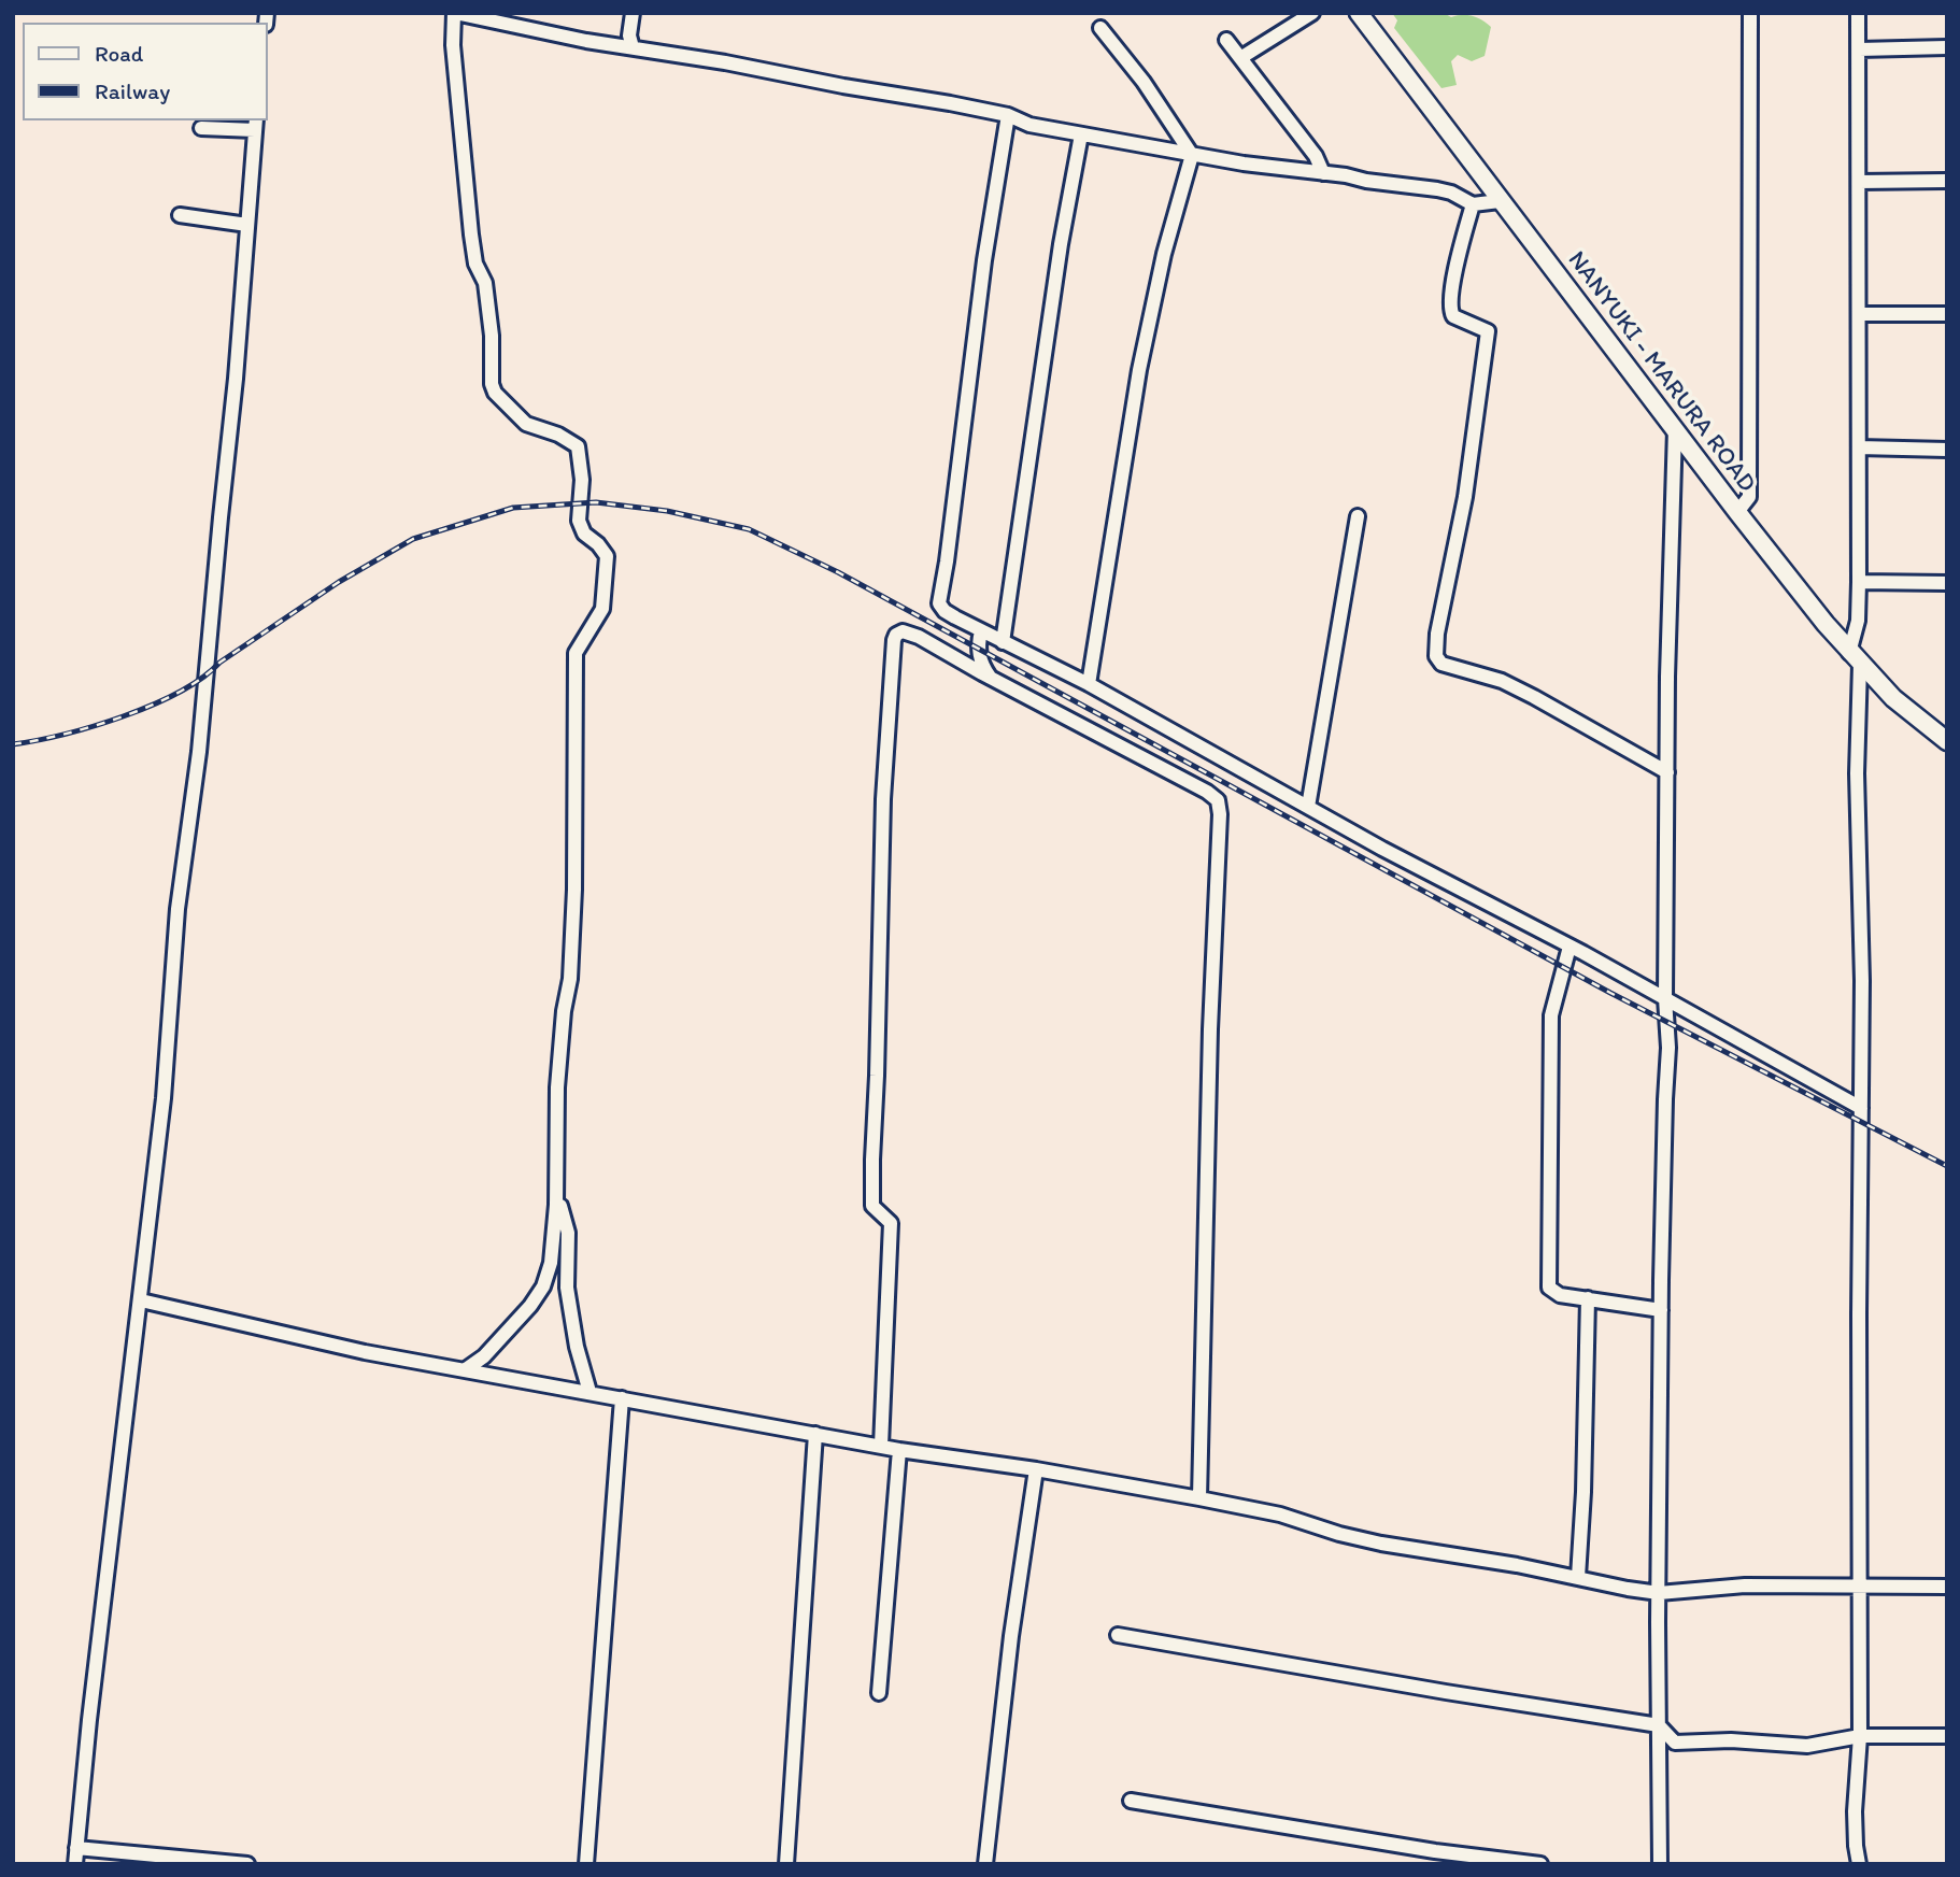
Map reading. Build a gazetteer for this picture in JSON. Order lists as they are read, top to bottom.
{
  "streets": {
    "street": ["NANYUKI - MARURA ROAD"]
  },
  "legend": ["Road", "Railway"]
}
